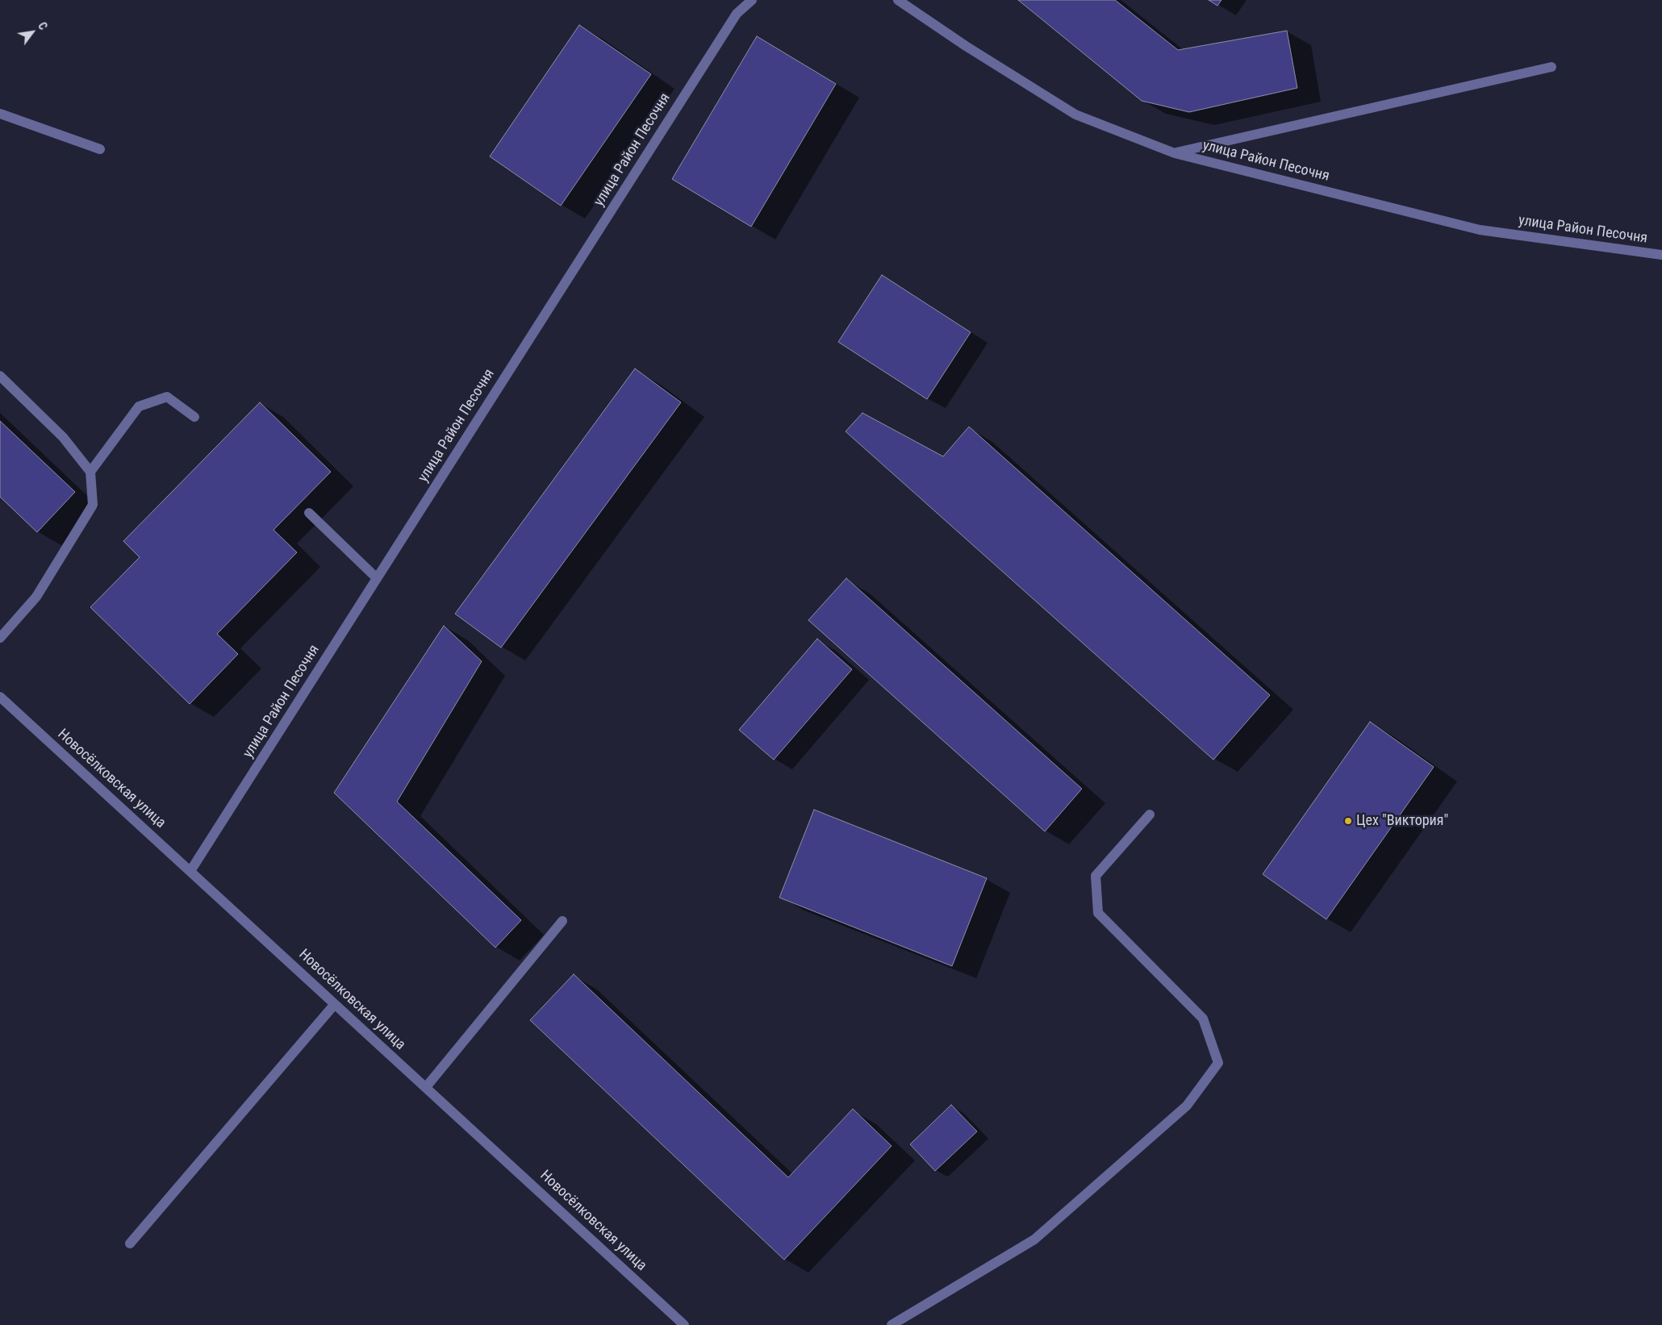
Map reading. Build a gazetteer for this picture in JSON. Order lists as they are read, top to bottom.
{
  "streets": {
    "street": ["улица Район Песочня", "Новосёлковская улица"]
  },
  "crossings": [
    ["улица Район Песочня", "Новосёлковская улица"]
  ],
  "places": ["Цех \"Виктория\""],
  "north": "top right"
}
